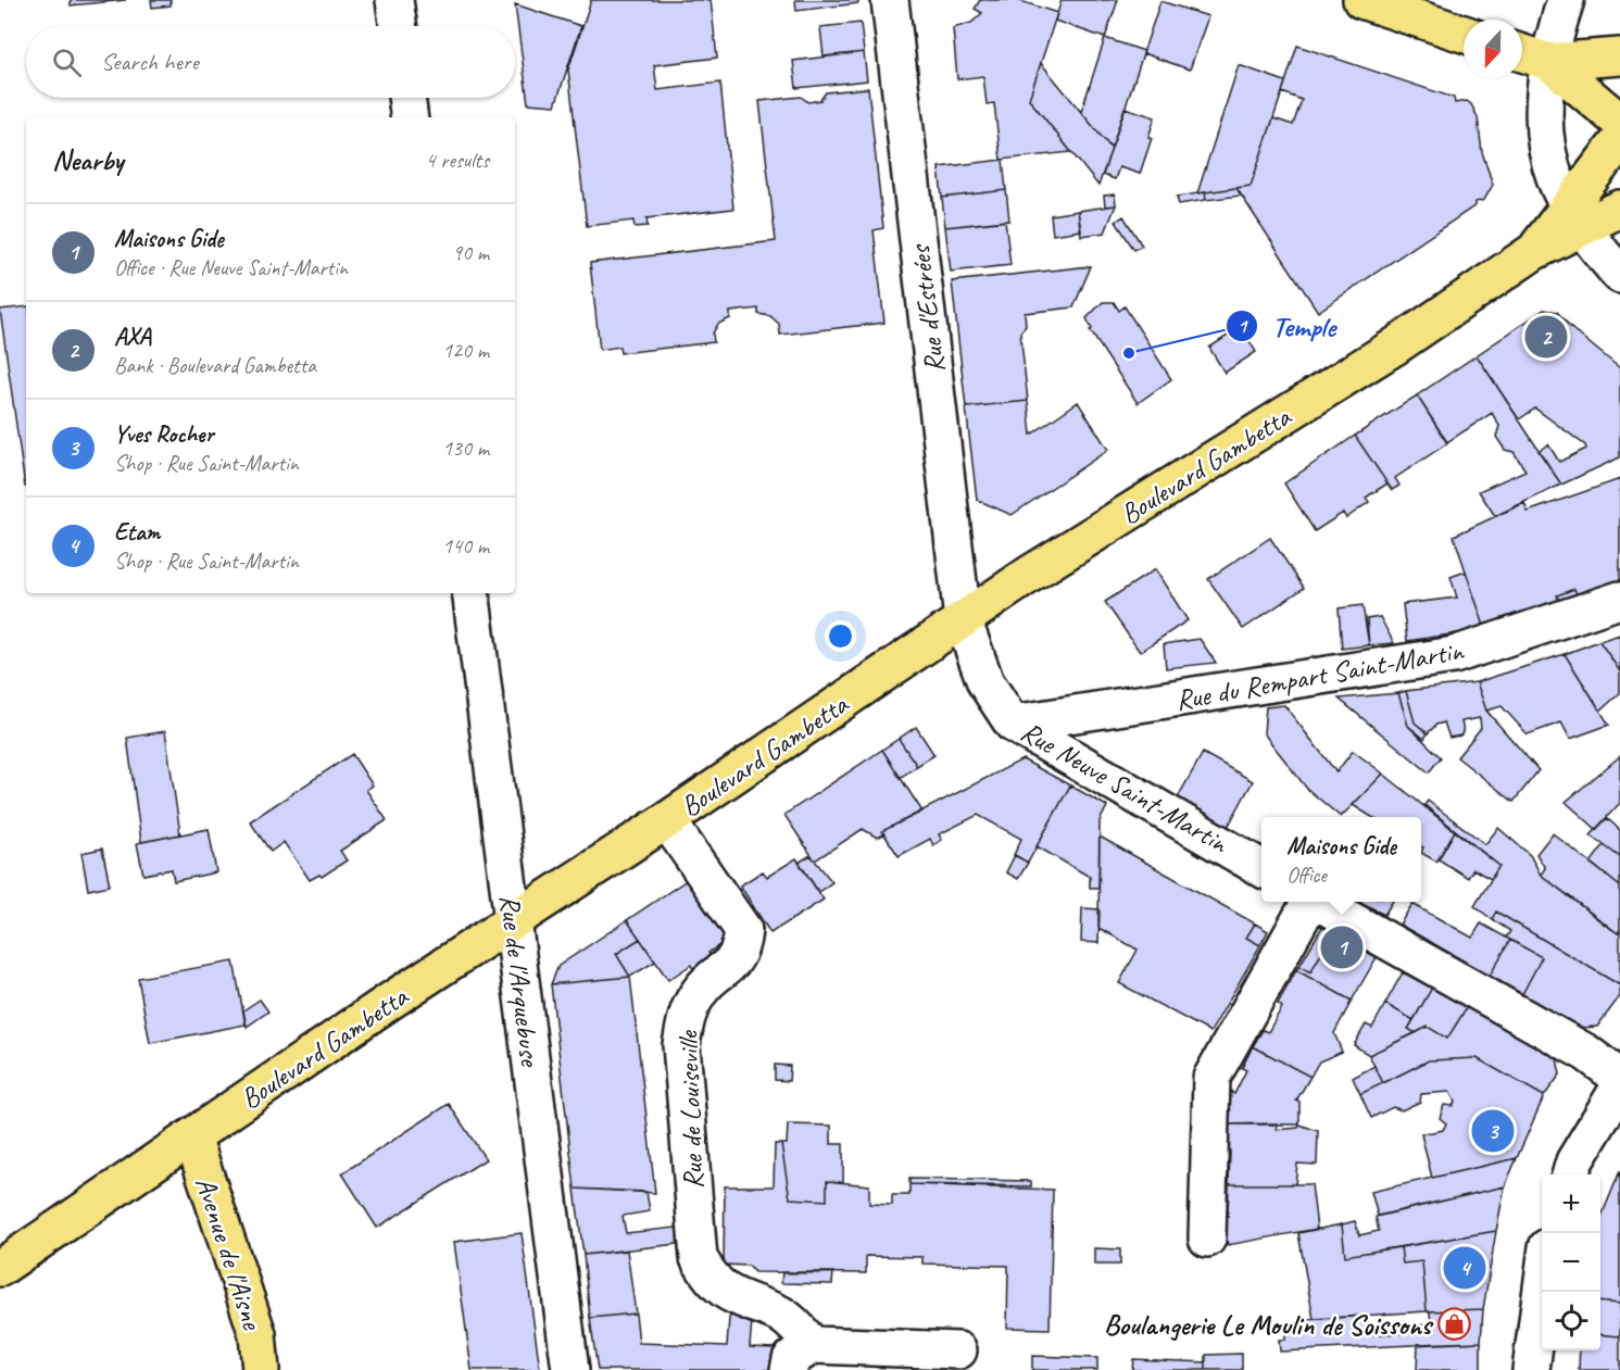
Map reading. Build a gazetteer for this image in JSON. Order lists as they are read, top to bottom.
{
  "streets": {
    "main road": ["Boulevard Gambetta", "Avenue de l'Aisne"],
    "street": [
      "Rue d'Estrées",
      "Rue du Rempart Saint-Martin",
      "Rue Neuve Saint-Martin",
      "Rue de l'Arquebuse",
      "Rue de Louiseville"
    ]
  },
  "crossings": [
    ["Rue d'Estrées", "Boulevard Gambetta"],
    ["Rue d'Estrées", "Rue Neuve Saint-Martin"],
    ["Boulevard Gambetta", "Rue Neuve Saint-Martin"],
    ["Boulevard Gambetta", "Rue de l'Arquebuse"],
    ["Boulevard Gambetta", "Rue de Louiseville"],
    ["Boulevard Gambetta", "Avenue de l'Aisne"],
    ["Rue du Rempart Saint-Martin", "Rue Neuve Saint-Martin"]
  ],
  "places": {
    "other": ["Temple"],
    "shop": ["Boulangerie Le Moulin de Soissons"]
  },
  "north": "bottom",
  "page": {
    "search": "Search here",
    "heading": ["Nearby", "4 results"],
    "list": [
      {
        "mark": "1",
        "name": "Maisons Gide",
        "note": "Office · Rue Neuve Saint-Martin",
        "value": "90 m"
      },
      {
        "mark": "2",
        "name": "AXA",
        "note": "Bank · Boulevard Gambetta",
        "value": "120 m"
      },
      {
        "mark": "3",
        "name": "Yves Rocher",
        "note": "Shop · Rue Saint-Martin",
        "value": "130 m"
      },
      {
        "mark": "4",
        "name": "Etam",
        "note": "Shop · Rue Saint-Martin",
        "value": "140 m"
      }
    ],
    "pins": [
      "2",
      "1",
      "3",
      "4"
    ],
    "popup": ["Maisons Gide", "Office"],
    "map_buttons": ["+", "−"]
  }
}
